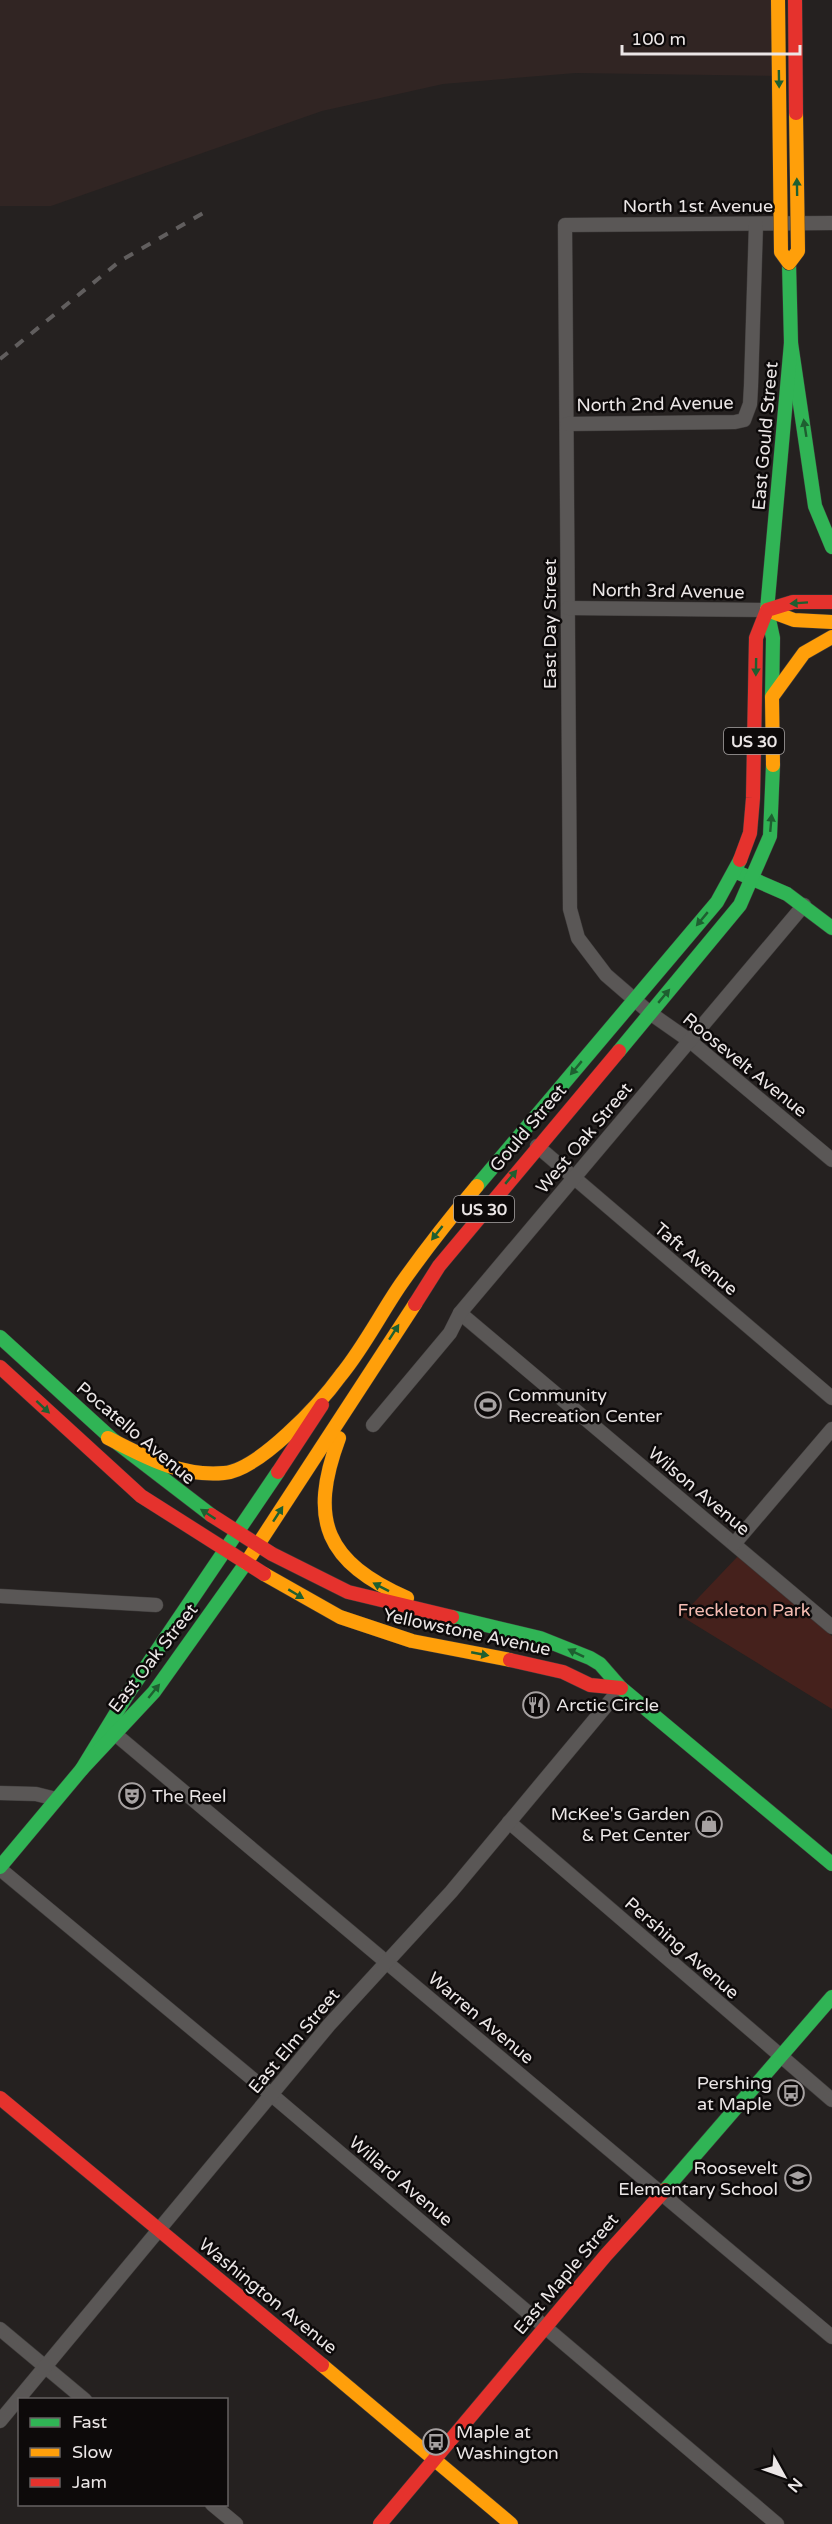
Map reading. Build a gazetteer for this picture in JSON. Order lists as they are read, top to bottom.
{
  "streets": {
    "main road": [
      "East Gould Street",
      "US 30",
      "Gould Street",
      "Pocatello Avenue",
      "Yellowstone Avenue",
      "East Oak Street",
      "East Maple Street",
      "Washington Avenue"
    ],
    "street": [
      "North 1st Avenue",
      "North 2nd Avenue",
      "North 3rd Avenue",
      "East Day Street",
      "Roosevelt Avenue",
      "West Oak Street",
      "Taft Avenue",
      "Wilson Avenue",
      "Pershing Avenue",
      "Warren Avenue",
      "East Elm Street",
      "Willard Avenue"
    ]
  },
  "crossings": [
    ["North 1st Avenue", "North 2nd Avenue"],
    ["North 1st Avenue", "East Day Street"],
    ["North 2nd Avenue", "East Day Street"],
    ["East Gould Street", "North 3rd Avenue"],
    ["East Gould Street", "Gould Street"],
    ["North 3rd Avenue", "East Day Street"],
    ["East Day Street", "Roosevelt Avenue"],
    ["East Day Street", "Gould Street"],
    ["US 30", "Gould Street"],
    ["US 30", "Pocatello Avenue"],
    ["Roosevelt Avenue", "Gould Street"],
    ["Roosevelt Avenue", "West Oak Street"],
    ["Gould Street", "Taft Avenue"],
    ["Gould Street", "Pocatello Avenue"],
    ["Gould Street", "Yellowstone Avenue"],
    ["Gould Street", "East Oak Street"],
    ["West Oak Street", "Taft Avenue"],
    ["West Oak Street", "Wilson Avenue"],
    ["Pocatello Avenue", "Yellowstone Avenue"],
    ["Yellowstone Avenue", "East Oak Street"],
    ["Yellowstone Avenue", "East Elm Street"],
    ["East Oak Street", "Warren Avenue"],
    ["East Oak Street", "Willard Avenue"],
    ["Pershing Avenue", "East Elm Street"],
    ["Pershing Avenue", "East Maple Street"],
    ["Warren Avenue", "East Elm Street"],
    ["Warren Avenue", "East Maple Street"],
    ["East Elm Street", "Willard Avenue"],
    ["East Elm Street", "Washington Avenue"],
    ["Willard Avenue", "East Maple Street"],
    ["East Maple Street", "Washington Avenue"]
  ],
  "parks": ["Freckleton Park"],
  "places": {
    "sports": ["Community Recreation Center"],
    "restaurant": ["Arctic Circle"],
    "theatre": ["The Reel"],
    "shop": ["McKee's Garden & Pet Center"],
    "bus stop": ["Pershing at Maple", "Maple at Washington"],
    "school or university": ["Roosevelt Elementary School"]
  },
  "legend": ["Fast", "Slow", "Jam"],
  "scale_bar": "100 m",
  "north": "bottom right"
}
